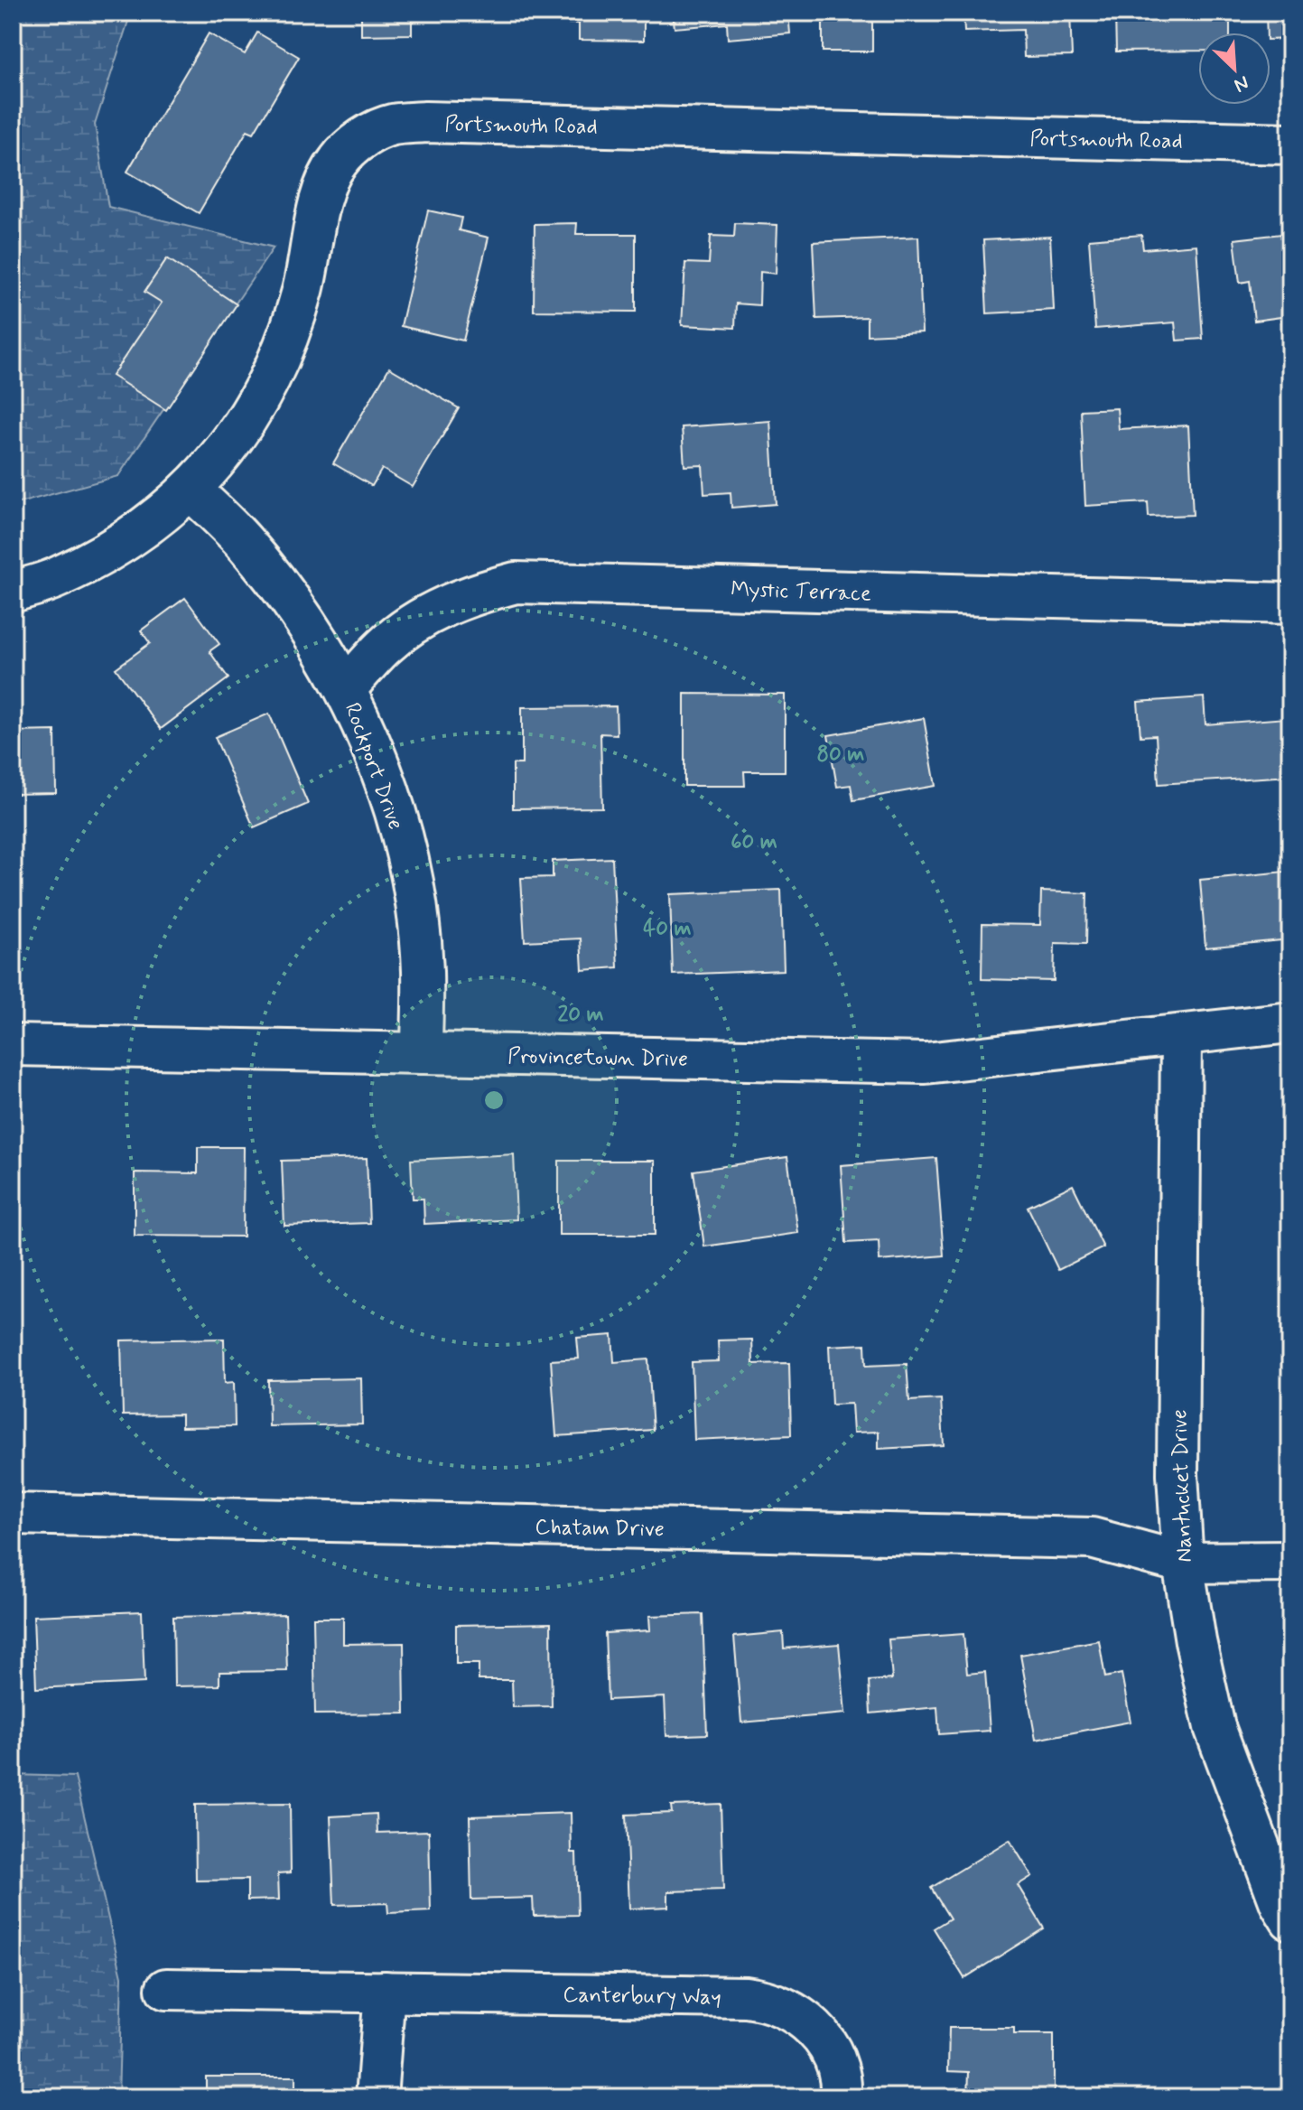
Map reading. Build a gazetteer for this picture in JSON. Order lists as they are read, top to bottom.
{
  "streets": {
    "street": [
      "Portsmouth Road",
      "Mystic Terrace",
      "Rockport Drive",
      "Provincetown Drive",
      "Nantucket Drive",
      "Chatam Drive",
      "Canterbury Way"
    ]
  },
  "crossings": [
    ["Portsmouth Road", "Rockport Drive"],
    ["Mystic Terrace", "Rockport Drive"],
    ["Rockport Drive", "Provincetown Drive"],
    ["Provincetown Drive", "Nantucket Drive"],
    ["Nantucket Drive", "Chatam Drive"]
  ],
  "north": "bottom right",
  "rings": [
    "80 m",
    "60 m",
    "40 m",
    "20 m"
  ]
}
